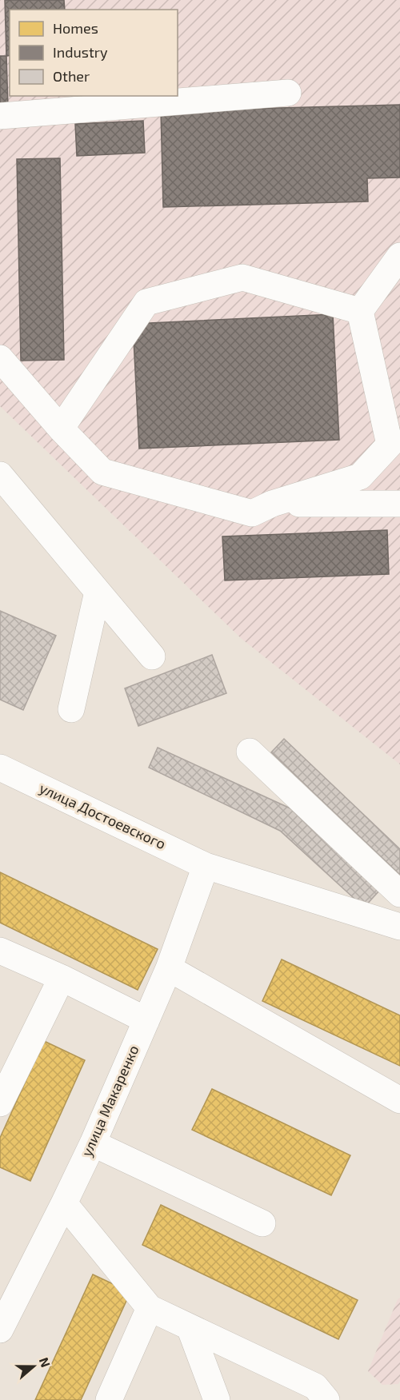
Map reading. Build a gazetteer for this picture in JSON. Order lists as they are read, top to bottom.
{
  "streets": {
    "street": ["улица Достоевского", "улица Макаренко"]
  },
  "crossings": [
    ["улица Достоевского", "улица Макаренко"]
  ],
  "legend": ["Homes", "Industry", "Other"],
  "north": "right"
}
